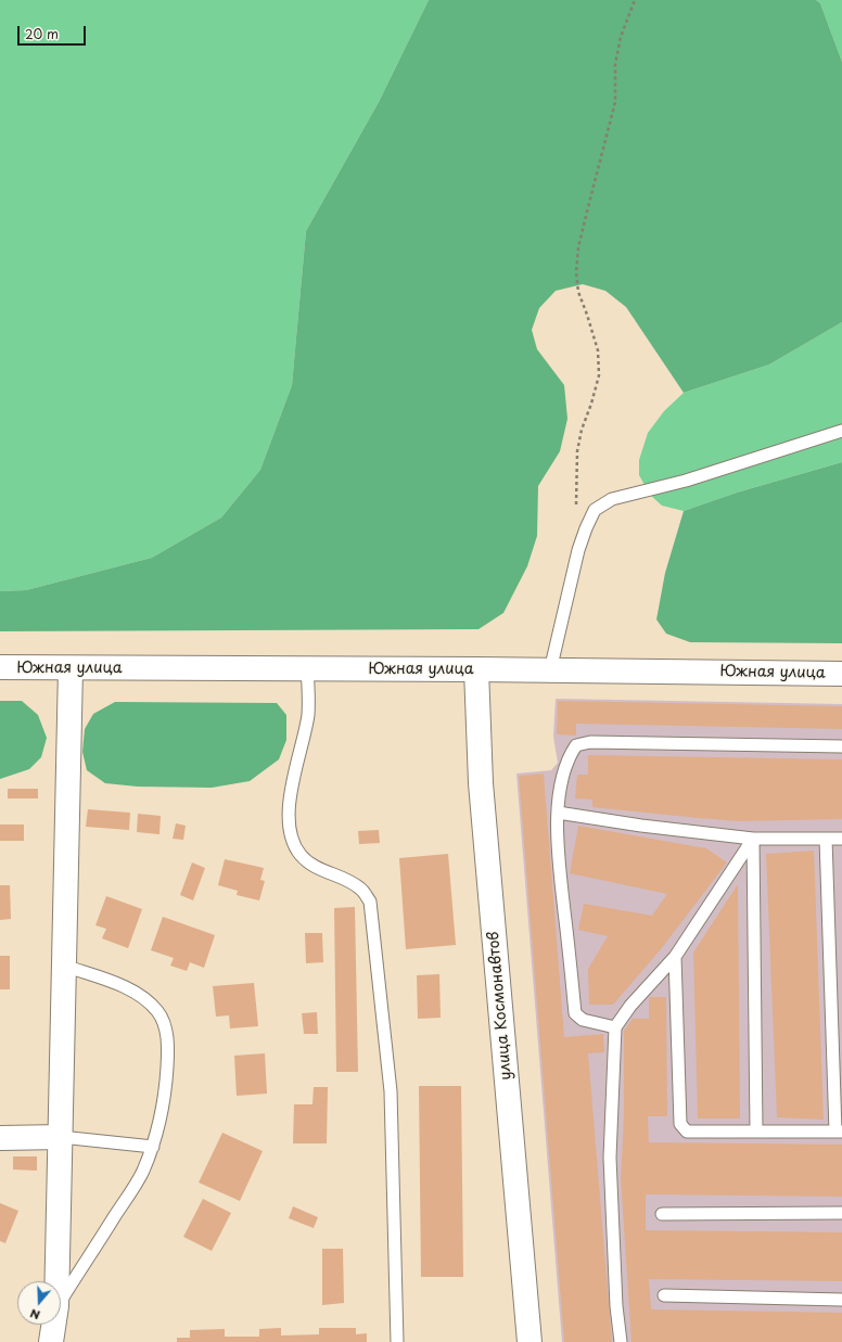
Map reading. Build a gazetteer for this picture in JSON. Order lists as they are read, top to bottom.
{
  "streets": {
    "street": ["Южная улица", "улица Космонавтов"]
  },
  "crossings": [
    ["Южная улица", "улица Космонавтов"]
  ],
  "scale_bar": "20 m",
  "north": "bottom"
}
